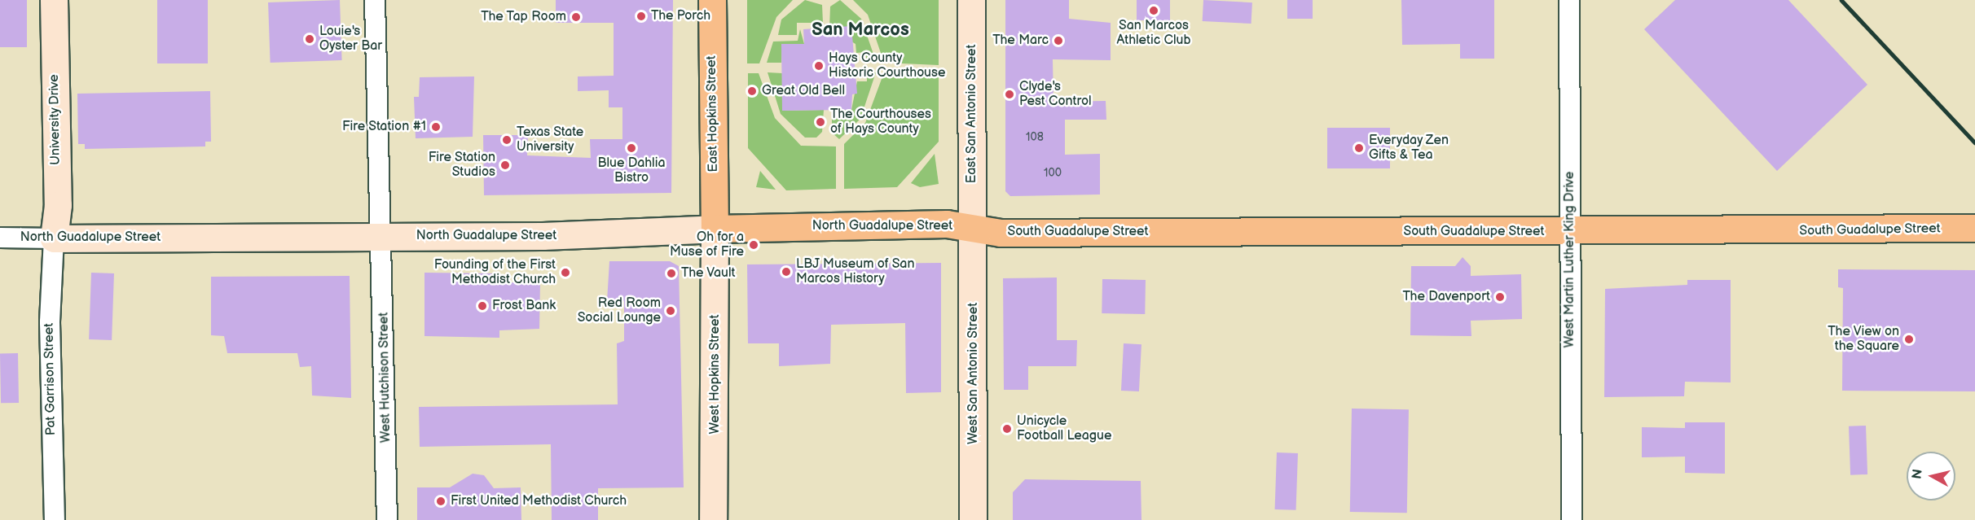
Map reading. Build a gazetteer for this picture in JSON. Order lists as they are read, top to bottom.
{
  "streets": {
    "main road": [
      "East Hopkins Street",
      "East San Antonio Street",
      "University Drive",
      "North Guadalupe Street",
      "South Guadalupe Street",
      "West San Antonio Street",
      "West Hopkins Street"
    ],
    "street": ["West Martin Luther King Drive", "West Hutchison Street", "Pat Garrison Street"]
  },
  "crossings": [
    ["East Hopkins Street", "North Guadalupe Street"],
    ["East Hopkins Street", "West Hopkins Street"],
    ["East San Antonio Street", "North Guadalupe Street"],
    ["East San Antonio Street", "South Guadalupe Street"],
    ["East San Antonio Street", "West San Antonio Street"],
    ["University Drive", "North Guadalupe Street"],
    ["University Drive", "Pat Garrison Street"],
    ["North Guadalupe Street", "South Guadalupe Street"],
    ["North Guadalupe Street", "West San Antonio Street"],
    ["North Guadalupe Street", "West Hopkins Street"],
    ["North Guadalupe Street", "West Hutchison Street"],
    ["North Guadalupe Street", "Pat Garrison Street"],
    ["South Guadalupe Street", "West Martin Luther King Drive"],
    ["South Guadalupe Street", "West San Antonio Street"]
  ],
  "districts": ["San Marcos"],
  "places": [
    "San Marcos Athletic Club",
    "The Porch",
    "The Tap Room",
    "Louie's Oyster Bar",
    "The Marc",
    "Hays County Historic Courthouse",
    "Great Old Bell",
    "Clyde's Pest Control",
    "The Courthouses of Hays County",
    "Fire Station #1",
    "Texas State University",
    "Blue Dahlia Bistro",
    "Everyday Zen Gifts & Tea",
    "Fire Station Studios",
    "Oh for a Muse of Fire",
    "LBJ Museum of San Marcos History",
    "Founding of the First Methodist Church",
    "The Vault",
    "The Davenport",
    "Frost Bank",
    "Red Room Social Lounge",
    "The View on the Square",
    "Unicycle Football League",
    "First United Methodist Church"
  ],
  "house_numbers": ["108", "100"],
  "north": "left"
}
